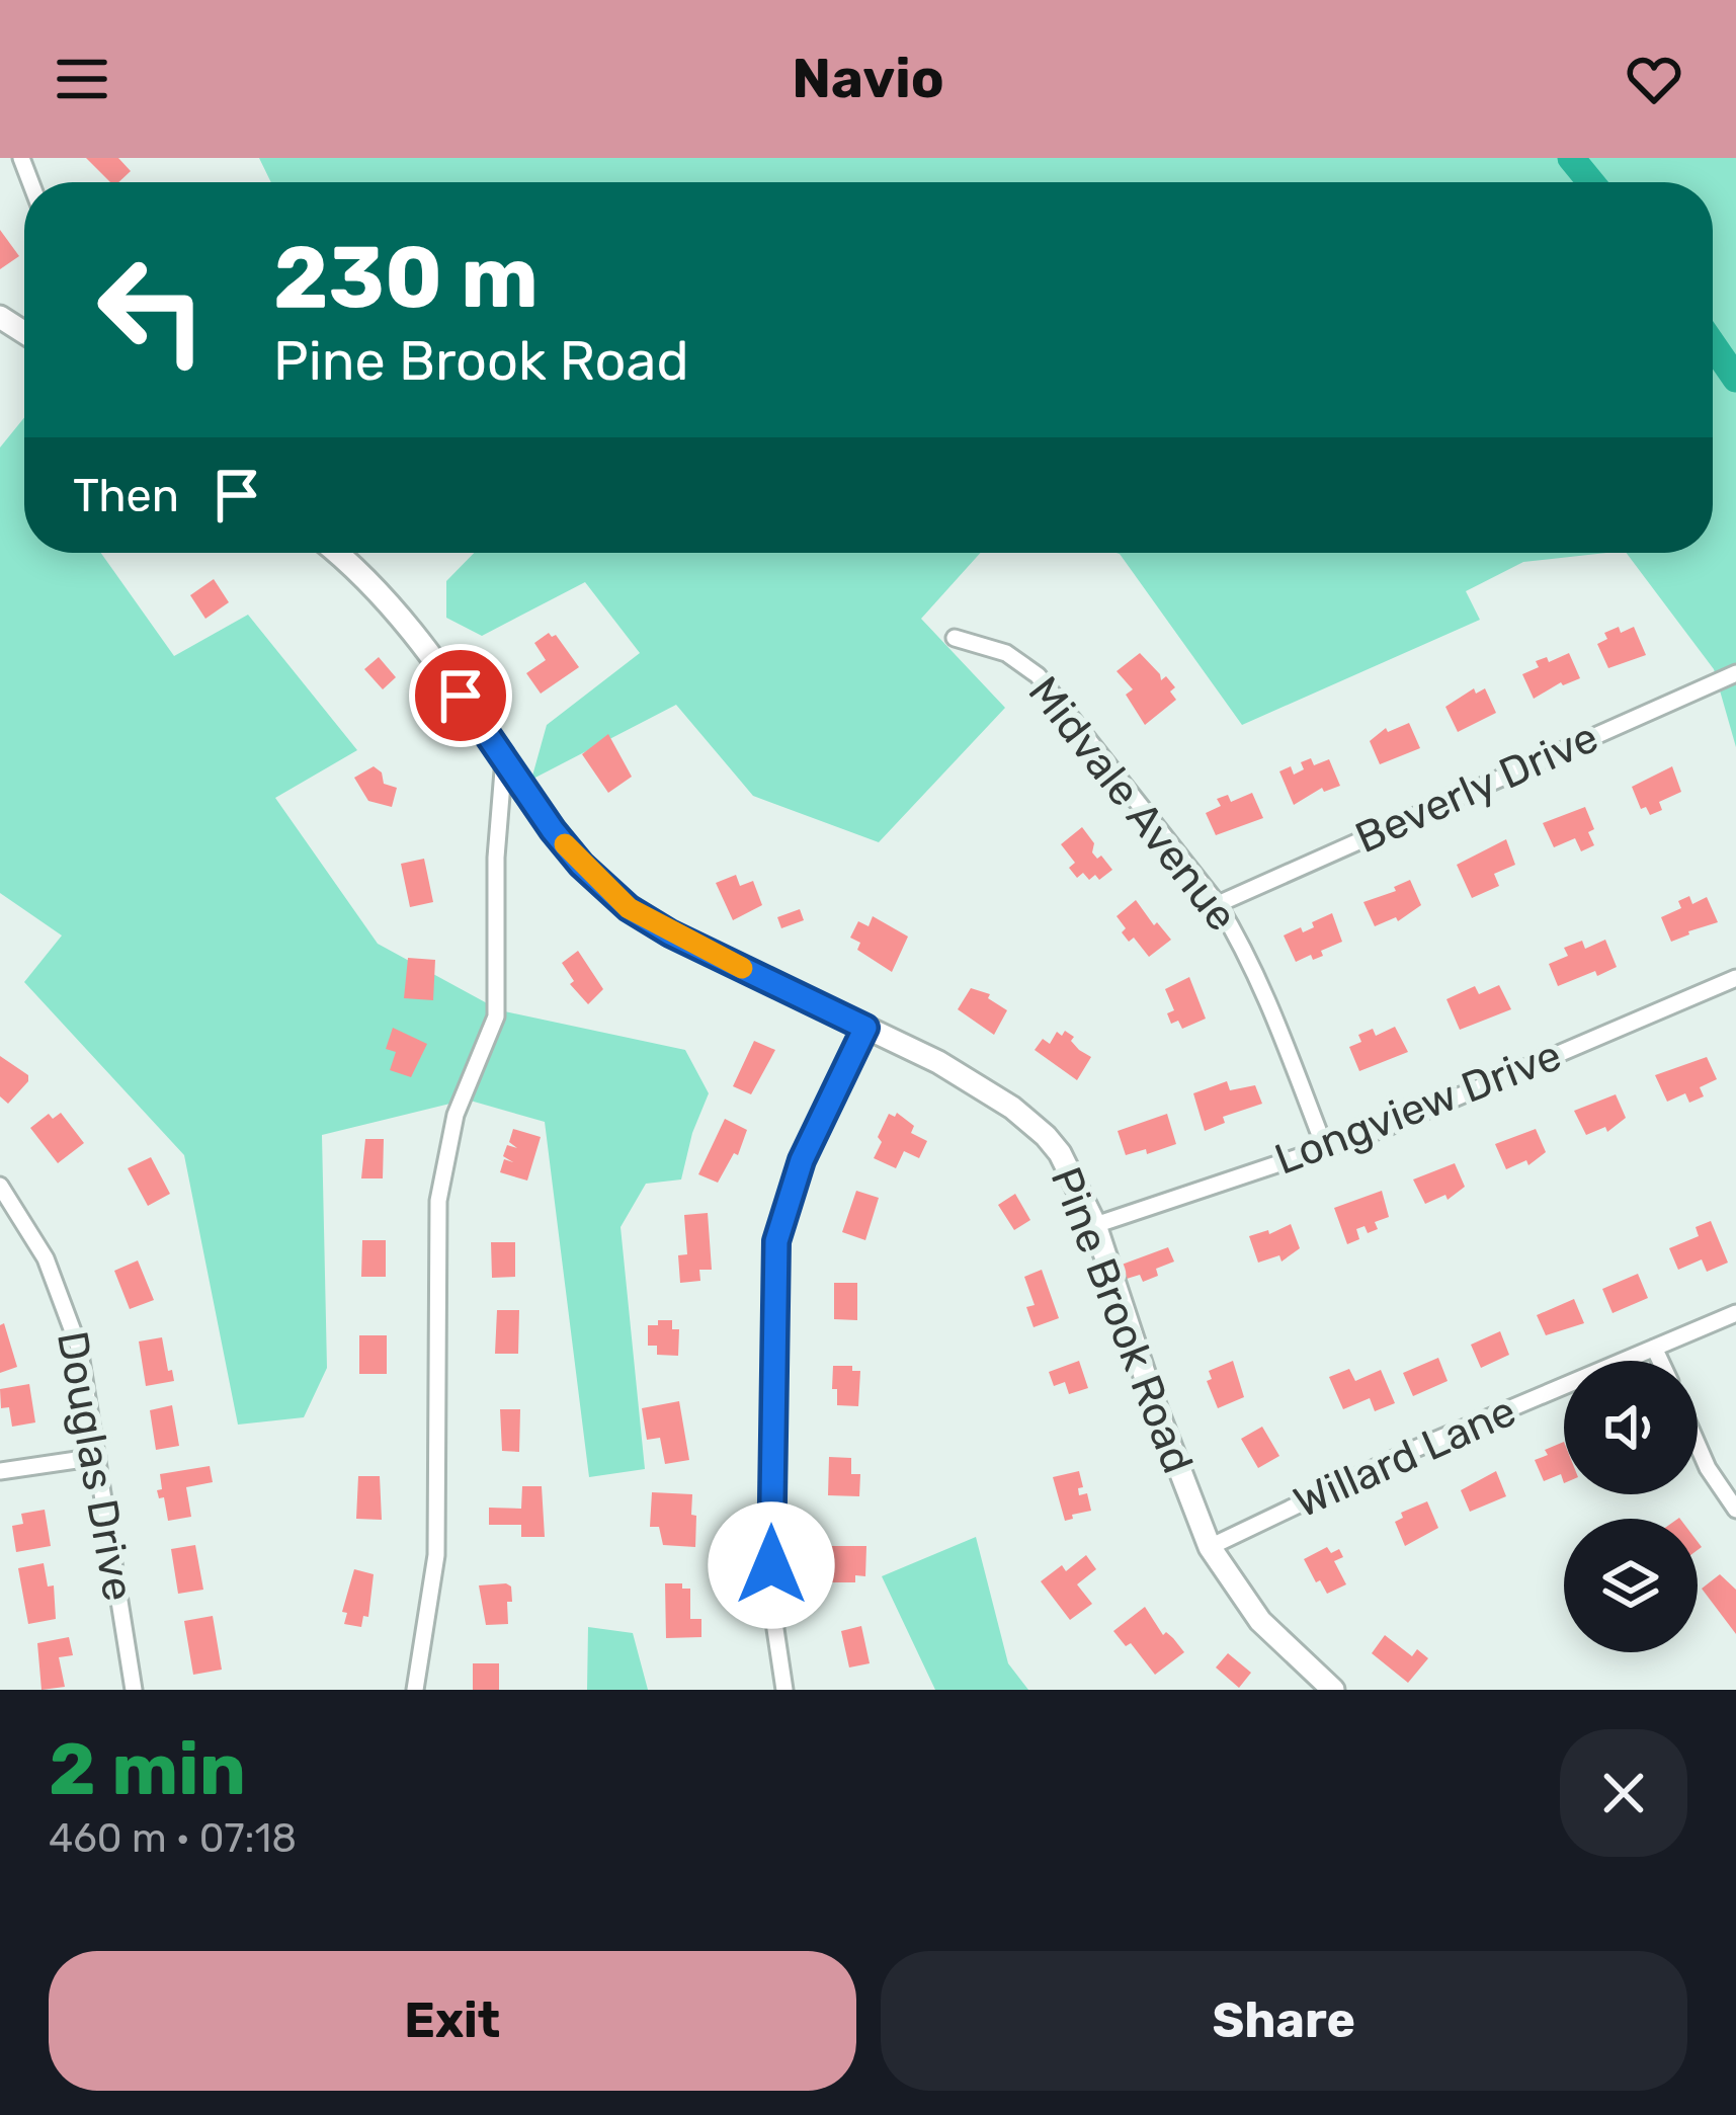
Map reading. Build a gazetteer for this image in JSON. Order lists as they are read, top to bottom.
{
  "streets": {
    "street": [
      "Beverly Drive",
      "Midvale Avenue",
      "Longview Drive",
      "Pine Brook Road",
      "Willard Lane",
      "Douglas Drive"
    ]
  },
  "crossings": [
    ["Beverly Drive", "Midvale Avenue"],
    ["Midvale Avenue", "Longview Drive"],
    ["Longview Drive", "Pine Brook Road"],
    ["Pine Brook Road", "Willard Lane"]
  ],
  "page": {
    "header": "Navio",
    "turn": ["230 m", "Pine Brook Road"],
    "then": "Then",
    "heading": ["2 min", "460 m · 07:18"],
    "buttons": ["Exit", "Share"]
  }
}
